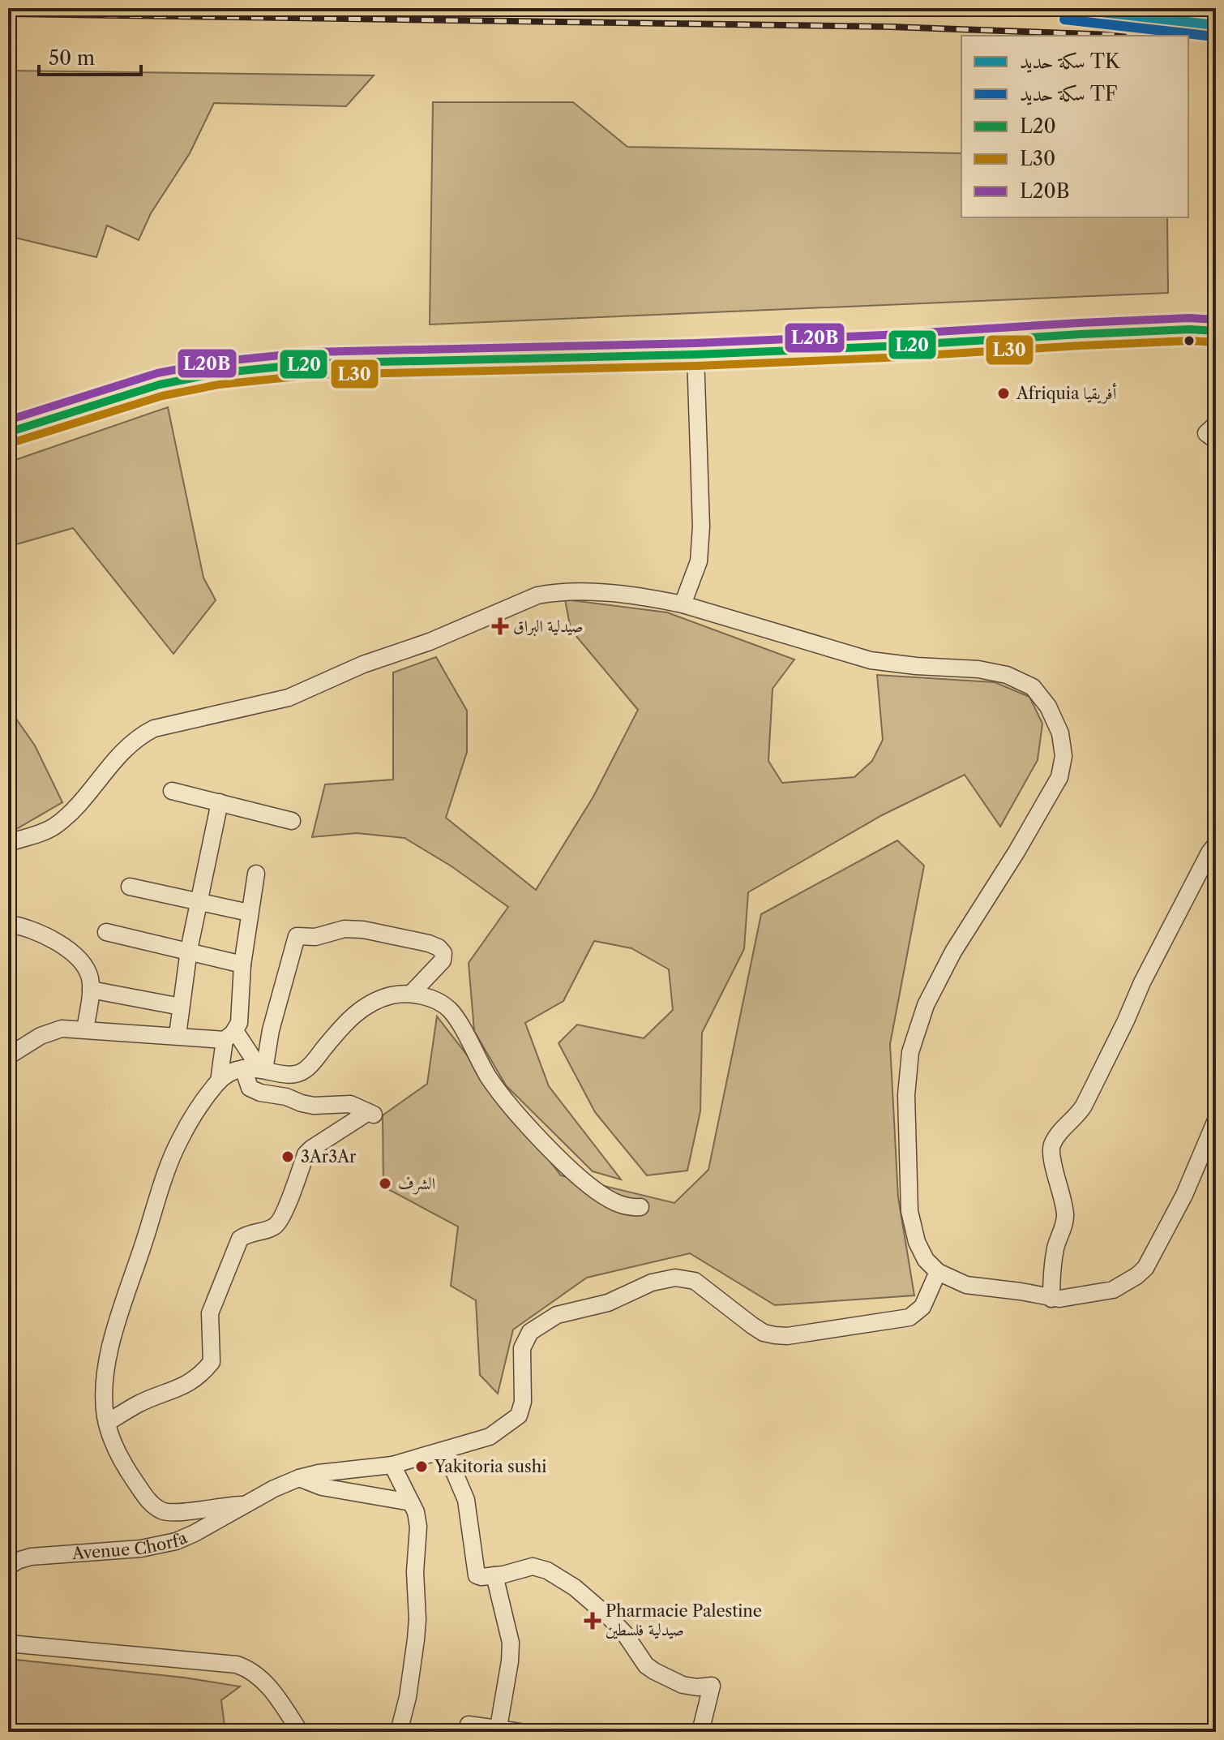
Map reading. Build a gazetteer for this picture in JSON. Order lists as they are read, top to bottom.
{
  "streets": {
    "street": ["Avenue Chorfa"]
  },
  "places": {
    "other": [
      "Afriquia أفريقيا",
      "3Ar3Ar",
      "الشرف",
      "Yakitoria sushi"
    ],
    "health": ["صيدلية البراق", "Pharmacie Palestine صيدلية فلسطين"]
  },
  "lines": [
    "rail line TK",
    "rail line TF",
    "transit line L20B",
    "transit line L20",
    "transit line L30"
  ],
  "legend": [
    "سكة حديد TK",
    "سكة حديد TF",
    "L20",
    "L30",
    "L20B"
  ],
  "scale_bar": "50 m"
}
